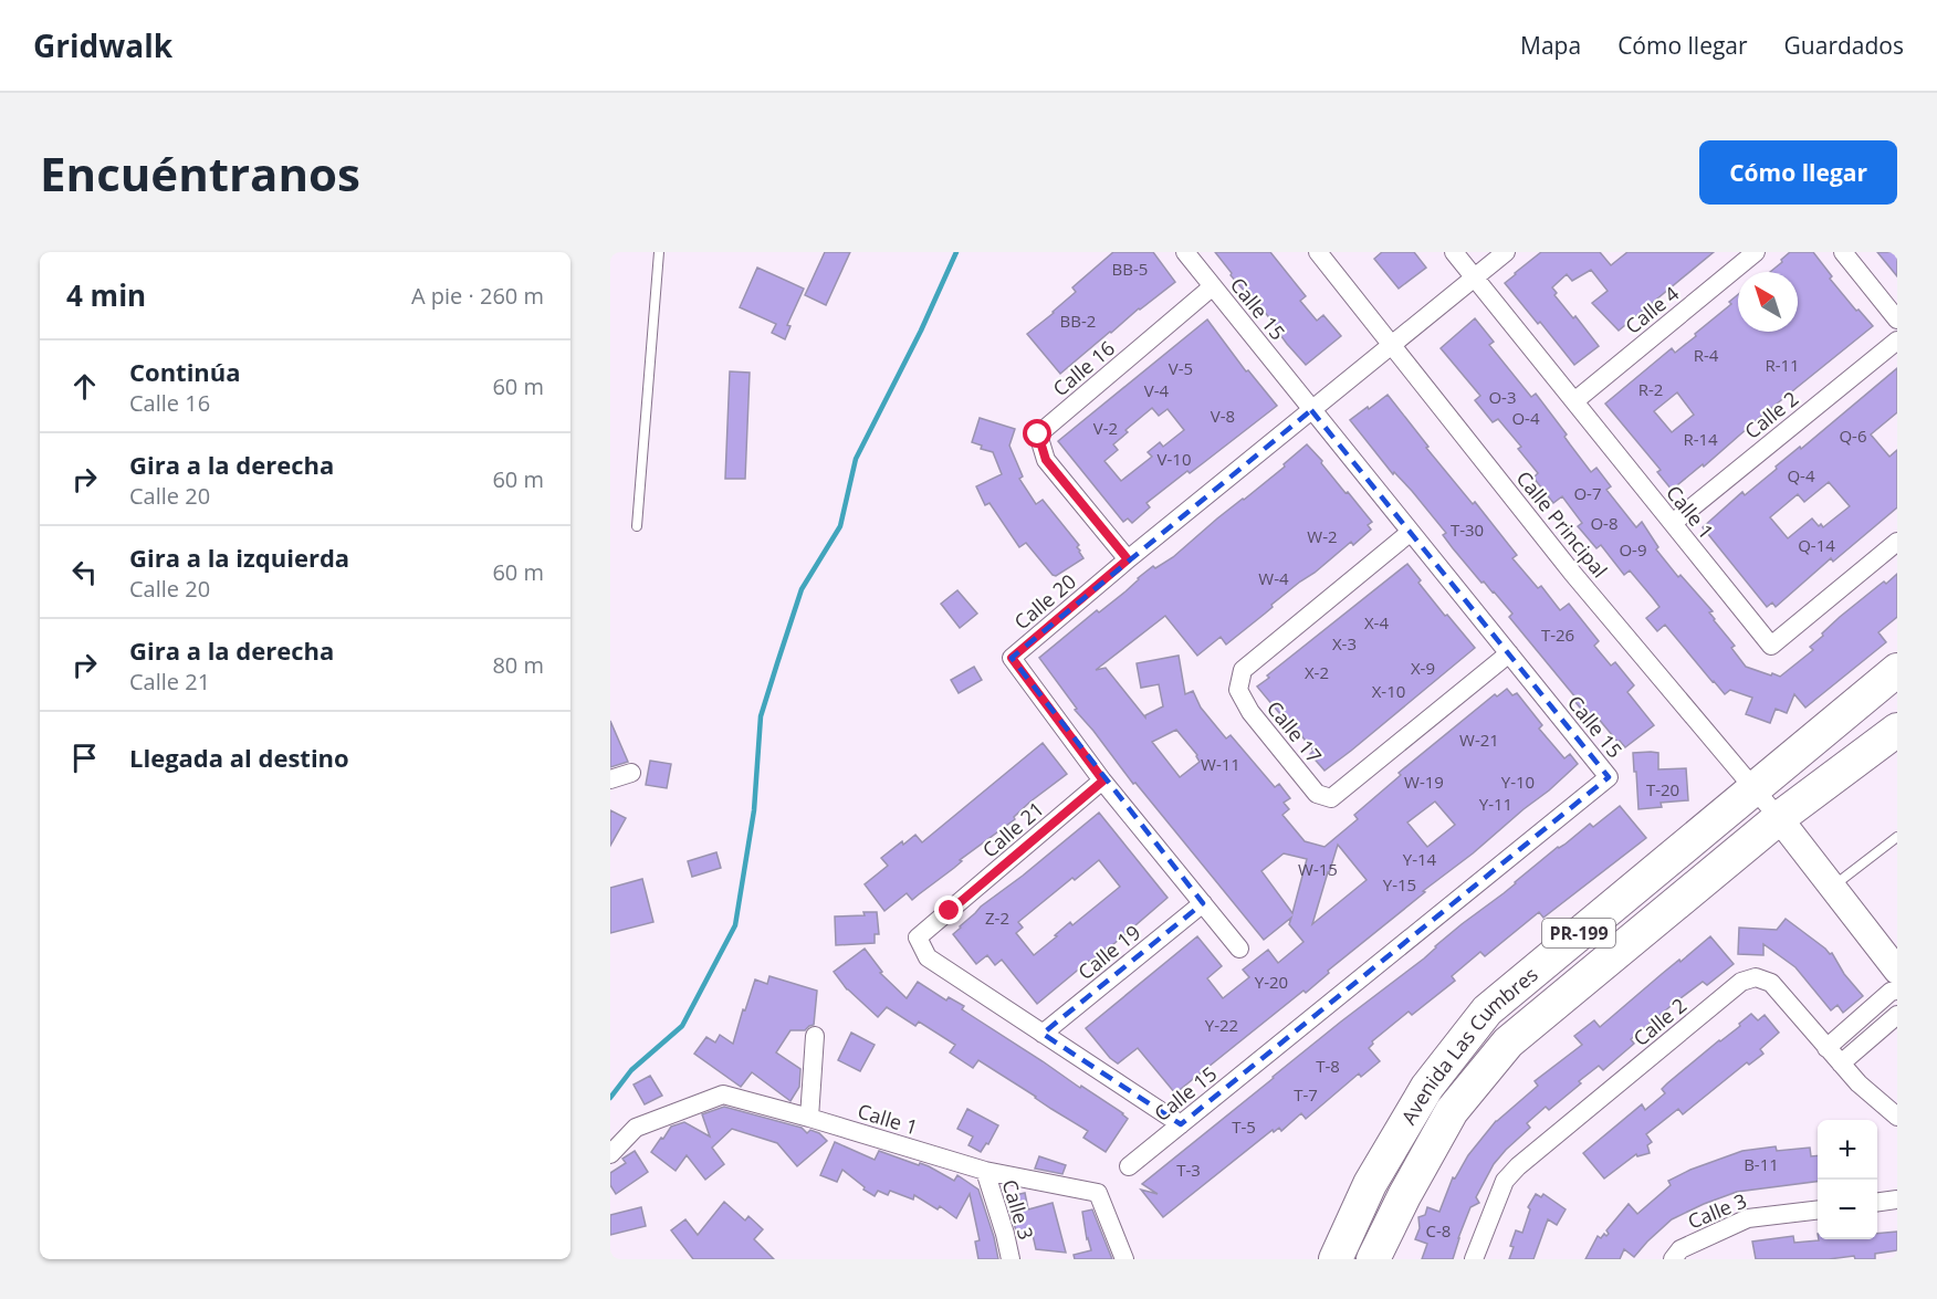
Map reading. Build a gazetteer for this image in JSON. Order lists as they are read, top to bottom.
{
  "streets": {
    "highway": ["PR-199", "Avenida Las Cumbres"],
    "street": [
      "Calle 15",
      "Calle 4",
      "Calle 16",
      "Calle 2",
      "Calle 1",
      "Calle Principal",
      "Calle 20",
      "Calle 17",
      "Calle 21",
      "Calle 19",
      "Calle 3"
    ]
  },
  "crossings": [
    ["Calle 15", "Calle 16"],
    ["Calle 15", "Calle 20"],
    ["Calle 15", "Calle 17"],
    ["Calle 4", "Calle 1"],
    ["Calle 16", "Calle 20"],
    ["Calle 2", "Calle 1"],
    ["Calle 1", "Calle 3"],
    ["Calle Principal", "Calle 20"],
    ["Calle Principal", "Avenida Las Cumbres"],
    ["Calle 20", "Calle 21"],
    ["Calle 20", "Calle 19"],
    ["Calle 21", "Calle 19"]
  ],
  "house_numbers": [
    "BB-5",
    "BB-2",
    "R-4",
    "R-11",
    "V-5",
    "R-2",
    "V-4",
    "O-3",
    "V-8",
    "O-4",
    "V-2",
    "Q-6",
    "R-14",
    "V-10",
    "Q-4",
    "O-7",
    "O-8",
    "T-30",
    "W-2",
    "Q-14",
    "O-9",
    "W-4",
    "X-4",
    "T-26",
    "X-3",
    "X-9",
    "X-2",
    "X-10",
    "W-21",
    "W-11",
    "W-19",
    "Y-10",
    "T-20",
    "Y-11",
    "Y-14",
    "W-15",
    "Y-15",
    "Z-2",
    "Y-20",
    "Y-22",
    "T-8",
    "T-7",
    "T-5",
    "B-11",
    "T-3",
    "C-8"
  ],
  "north": "top left",
  "page": {
    "header": "Gridwalk",
    "nav": ["Mapa", "Cómo llegar", "Guardados"],
    "buttons": "Cómo llegar",
    "title": "Encuéntranos",
    "heading": ["4 min", "A pie · 260 m"],
    "list": [
      ["Continúa", "Calle 16", "60 m"],
      ["Gira a la derecha", "Calle 20", "60 m"],
      ["Gira a la izquierda", "Calle 20", "60 m"],
      ["Gira a la derecha", "Calle 21", "80 m"],
      "Llegada al destino"
    ],
    "map_buttons": ["+", "−"]
  }
}
